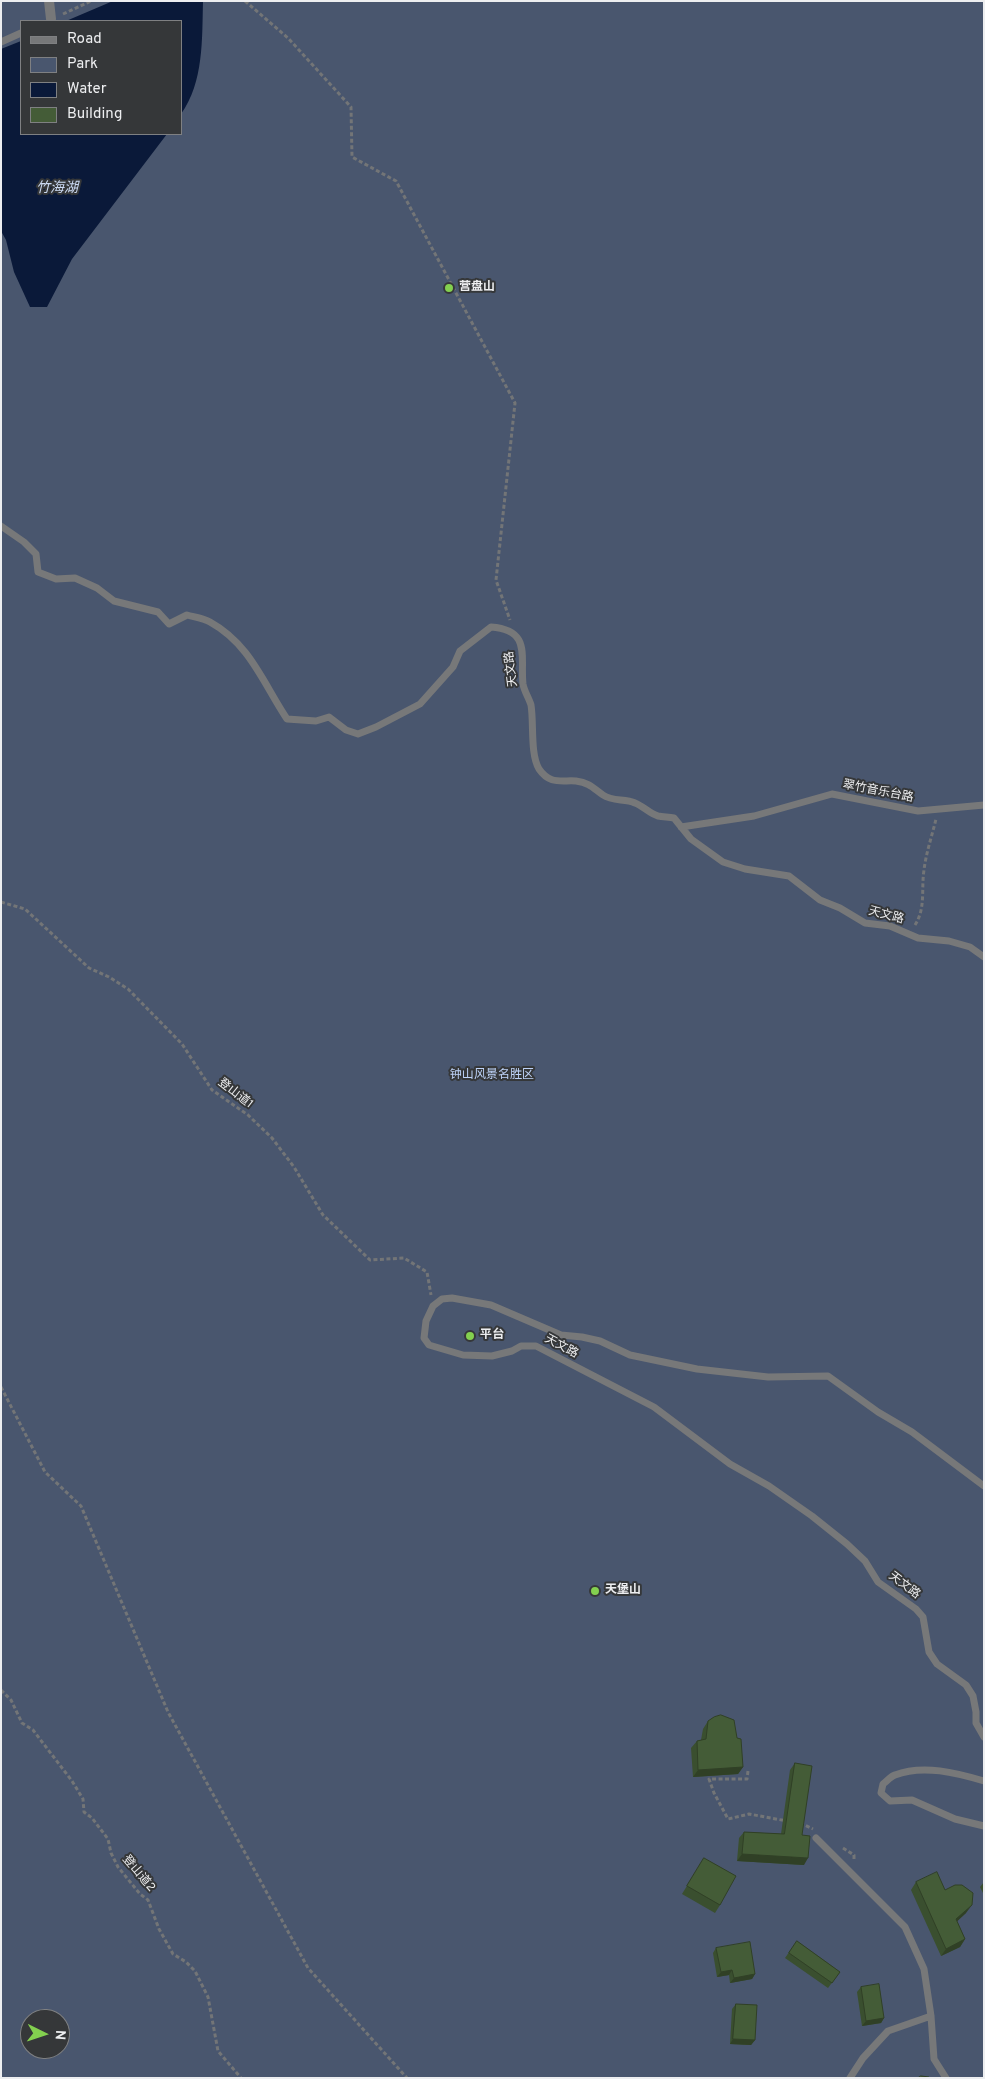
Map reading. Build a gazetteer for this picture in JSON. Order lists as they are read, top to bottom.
{
  "streets": {
    "lane": ["天文路", "翠竹音乐台路"],
    "path": ["登山道1", "登山道2"]
  },
  "crossings": [
    ["天文路", "翠竹音乐台路"],
    ["天文路", "登山道1"]
  ],
  "water": ["竹海湖"],
  "parks": ["钟山风景名胜区"],
  "places": ["营盘山", "平台", "天堡山"],
  "legend": [
    "Road",
    "Park",
    "Water",
    "Building"
  ],
  "north": "right"
}
